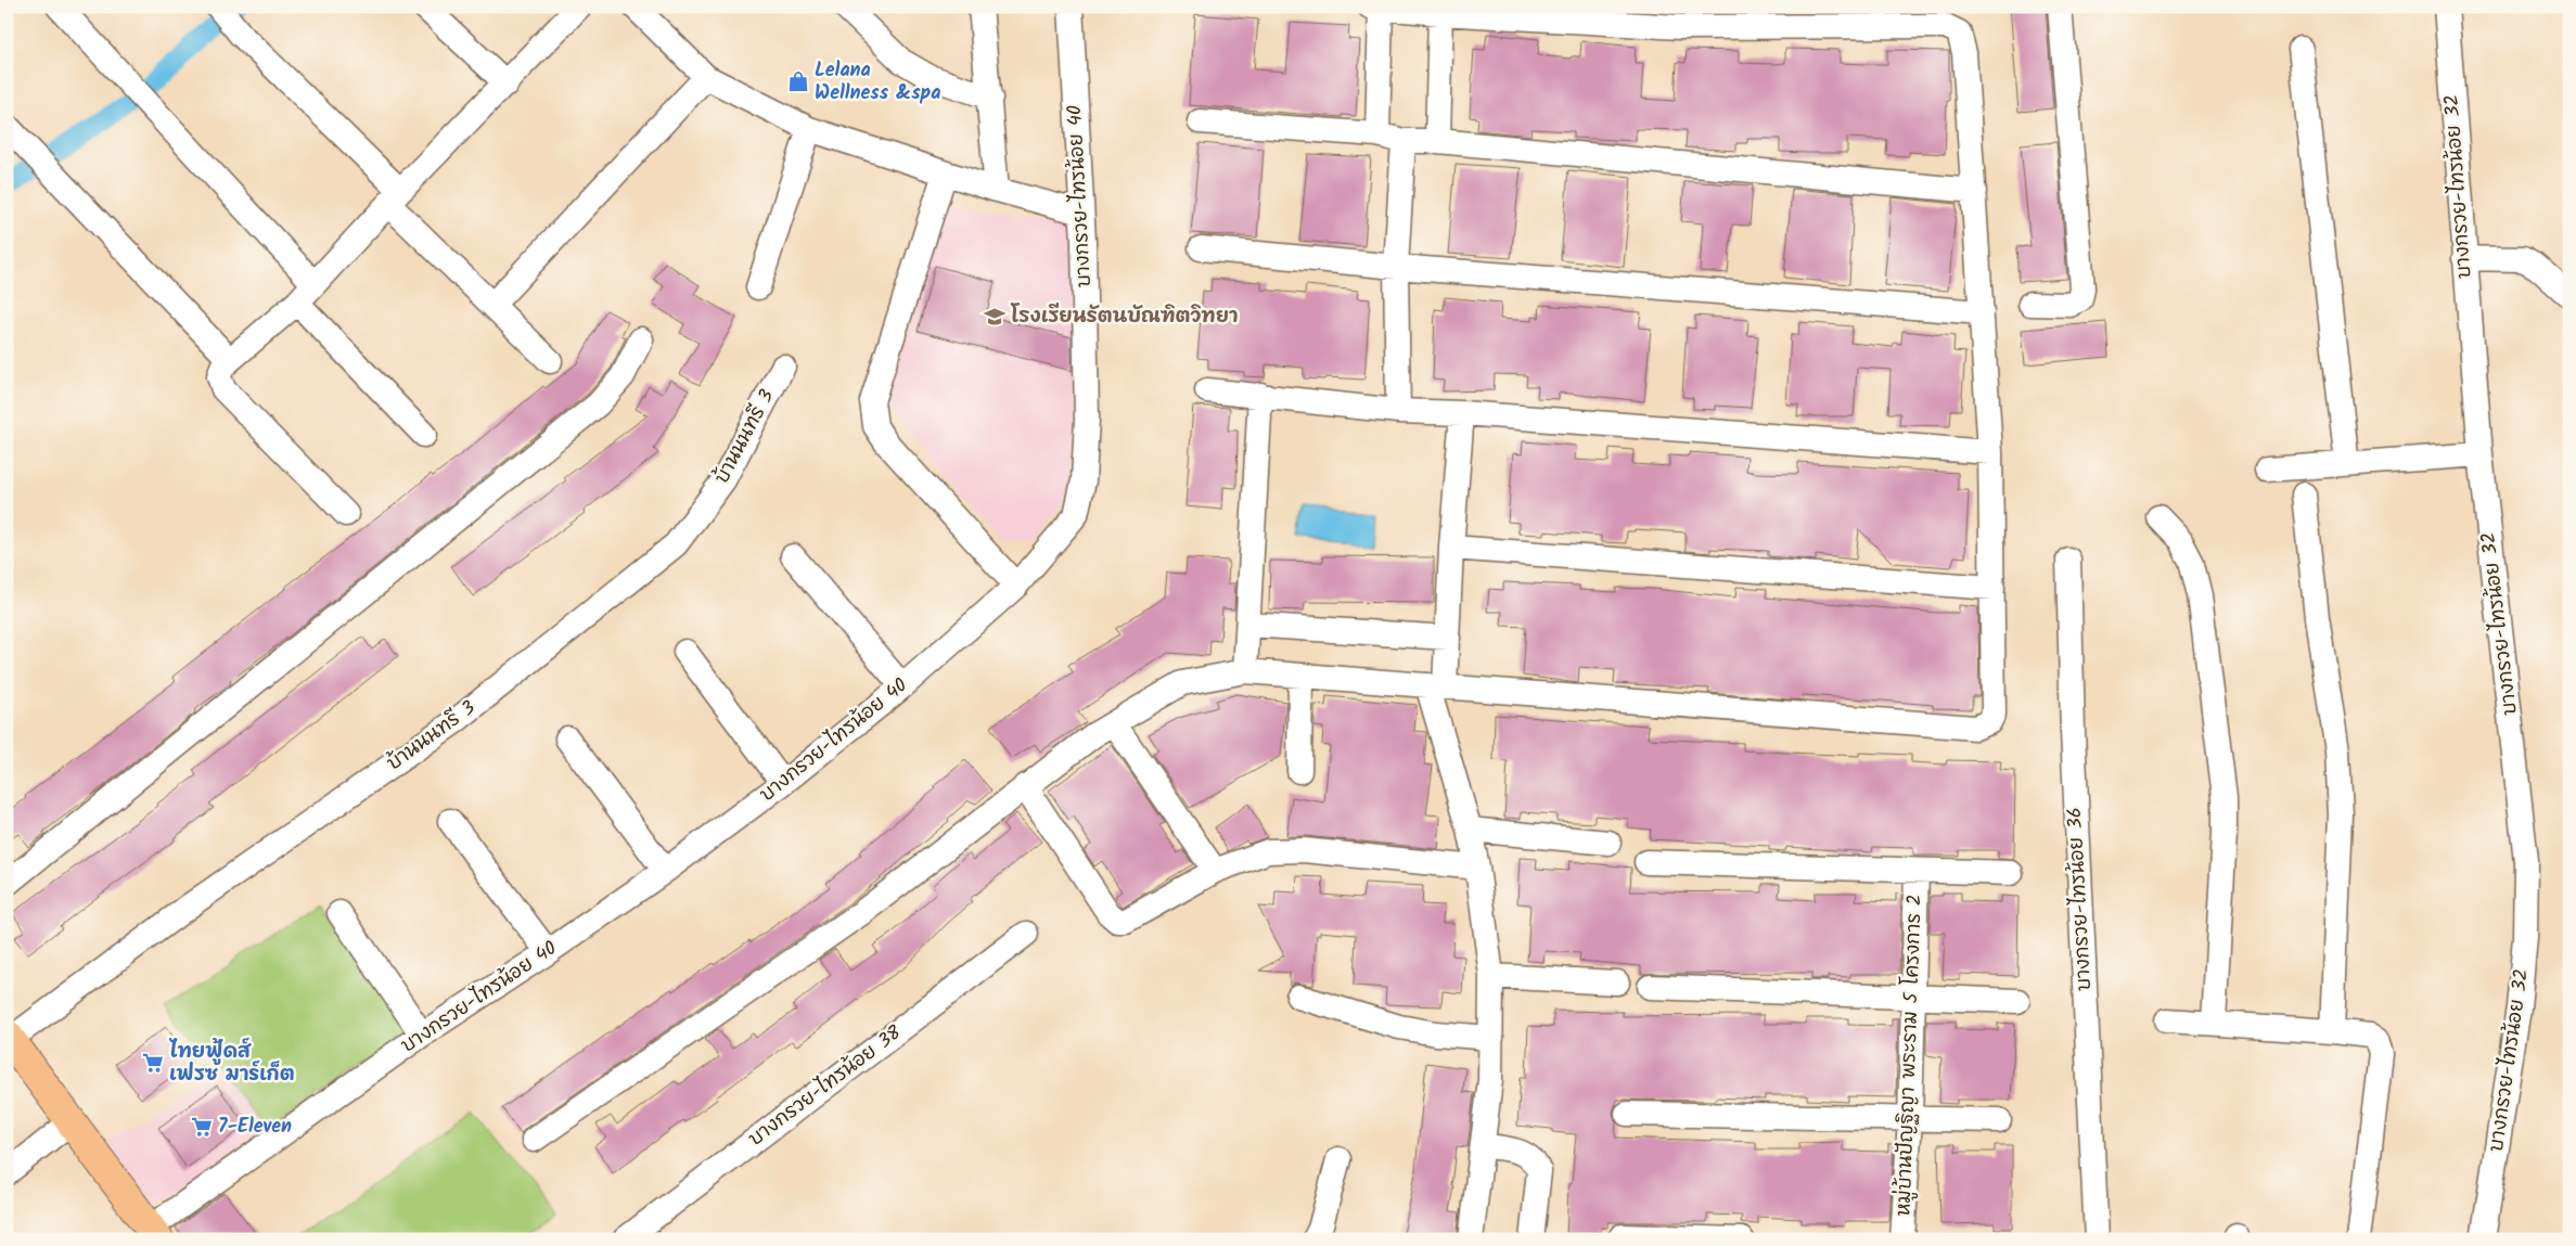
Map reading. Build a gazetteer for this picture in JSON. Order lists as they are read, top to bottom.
{
  "streets": {
    "street": [
      "บางกรวย-ไทรน้อย 32",
      "บางกรวย-ไทรน้อย 40",
      "บ้านนนทรี 3",
      "บางกรวย-ไทรน้อย 36",
      "หมู่บ้านปัญฐิญา พระราม 5 โครงการ 2",
      "บางกรวย-ไทรน้อย 38"
    ]
  },
  "places": {
    "shop": ["Lelana Wellness &spa"],
    "school or university": ["โรงเรียนรัตนบัณฑิตวิทยา"],
    "supermarket": ["ไทยฟู้ดส์ เฟรซ มาร์เก็ต", "7-Eleven"]
  }
}
